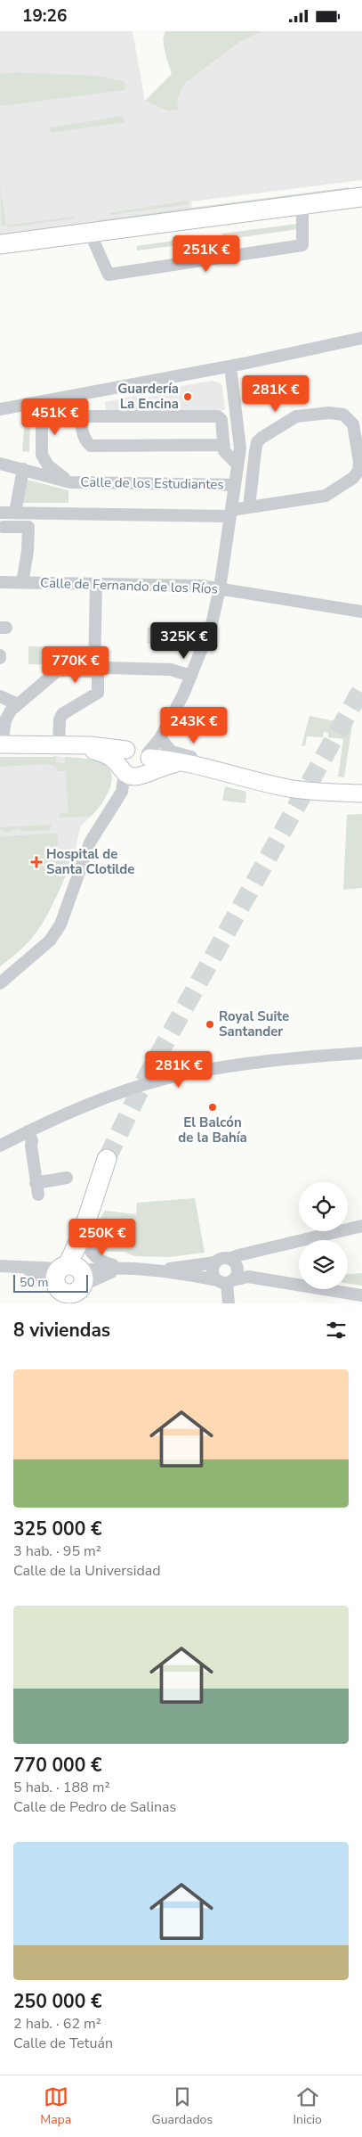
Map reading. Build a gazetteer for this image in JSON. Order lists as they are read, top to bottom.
{
  "streets": {
    "street": ["Calle de los Estudiantes", "Calle de Fernando de los Ríos"]
  },
  "places": {
    "other": ["Guardería La Encina", "Royal Suite Santander", "El Balcón de la Bahía"],
    "health": ["Hospital de Santa Clotilde"]
  },
  "scale_bar": "50 m",
  "page": {
    "status": "19:26",
    "price": [
      "251K €",
      "281K €",
      "451K €",
      "325K €",
      "770K €",
      "243K €",
      "281K €",
      "250K €"
    ],
    "scale": "50 m",
    "heading": "8 viviendas",
    "list": [
      {
        "name": "325 000 €",
        "note": "3 hab. · 95 m² · Calle de la Universidad"
      },
      {
        "name": "770 000 €",
        "note": "5 hab. · 188 m² · Calle de Pedro de Salinas"
      },
      {
        "name": "250 000 €",
        "note": "2 hab. · 62 m² · Calle de Tetuán"
      }
    ],
    "tabs": ["Mapa", "Guardados", "Inicio"]
  }
}
